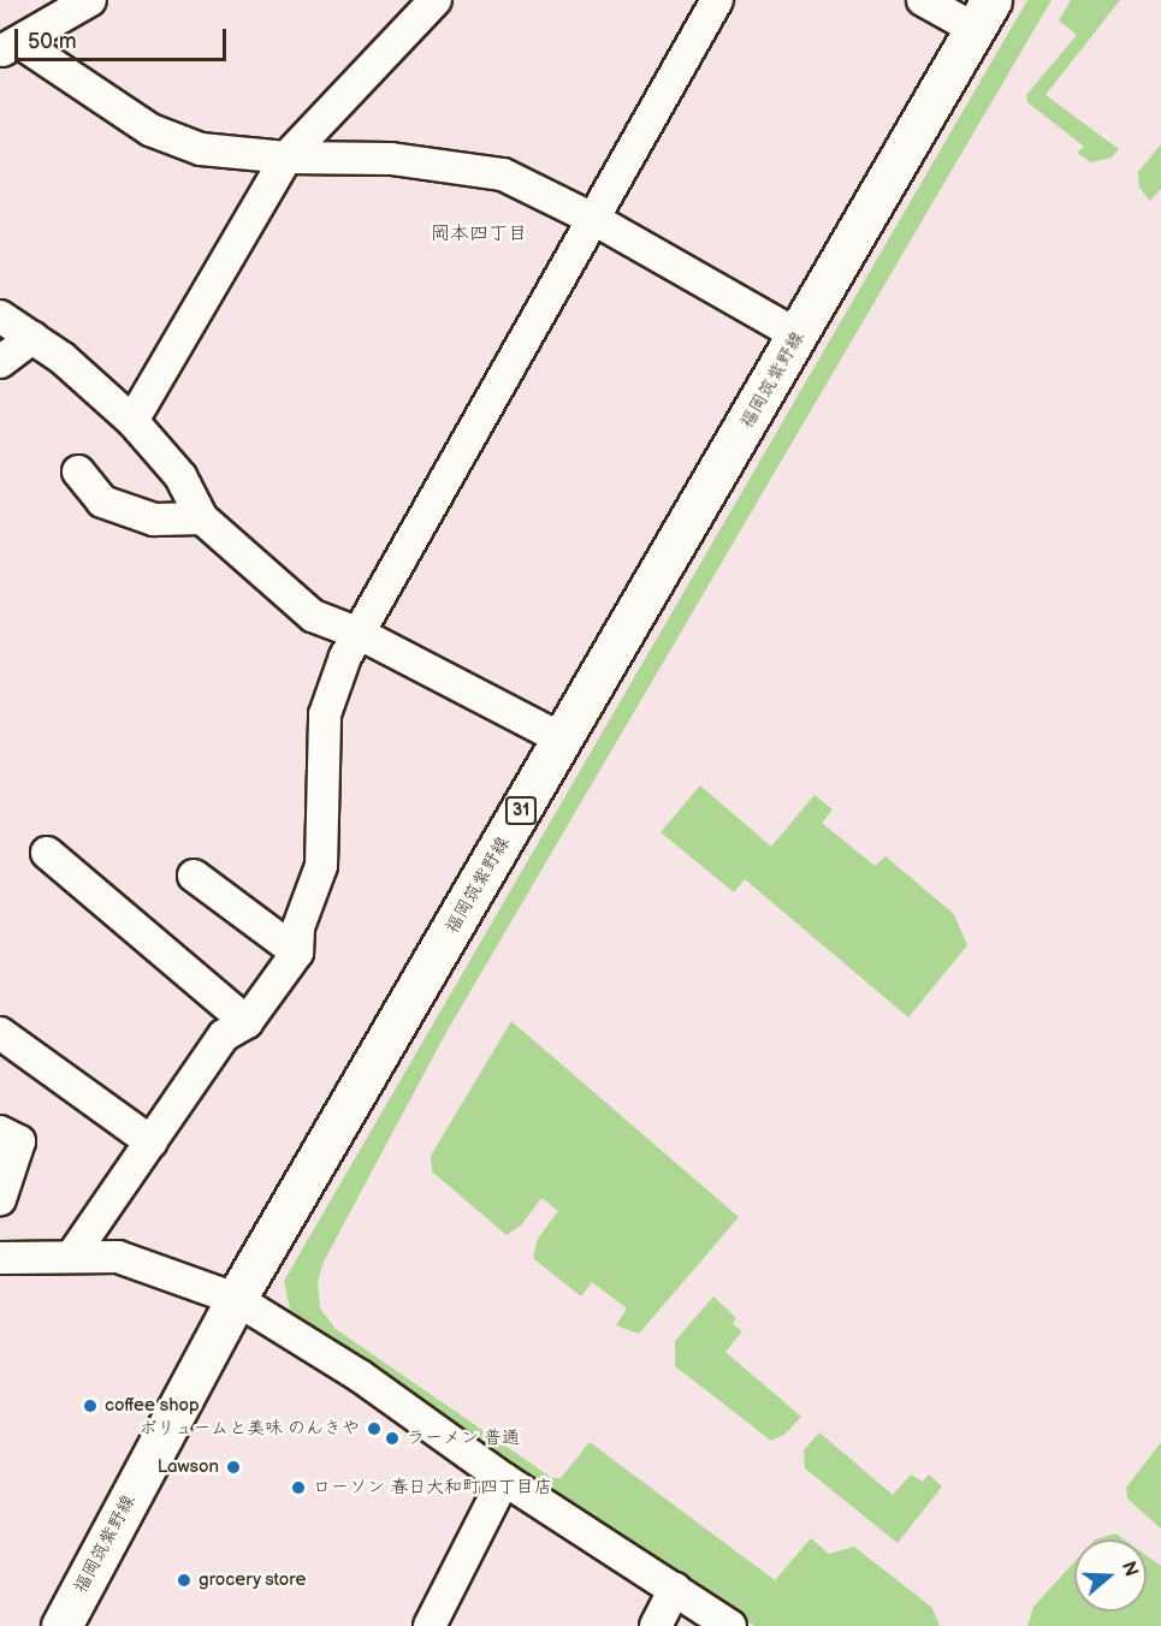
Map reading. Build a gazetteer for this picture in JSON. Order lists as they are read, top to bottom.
{
  "streets": {
    "main road": ["福岡筑紫野線", "31"]
  },
  "districts": ["岡本四丁目"],
  "places": [
    "coffee shop",
    "ボリュームと美味 のんきや",
    "ラーメン 普通",
    "Lawson",
    "ローソン 春日大和町四丁目店",
    "grocery store"
  ],
  "scale_bar": "50 m",
  "north": "right"
}
